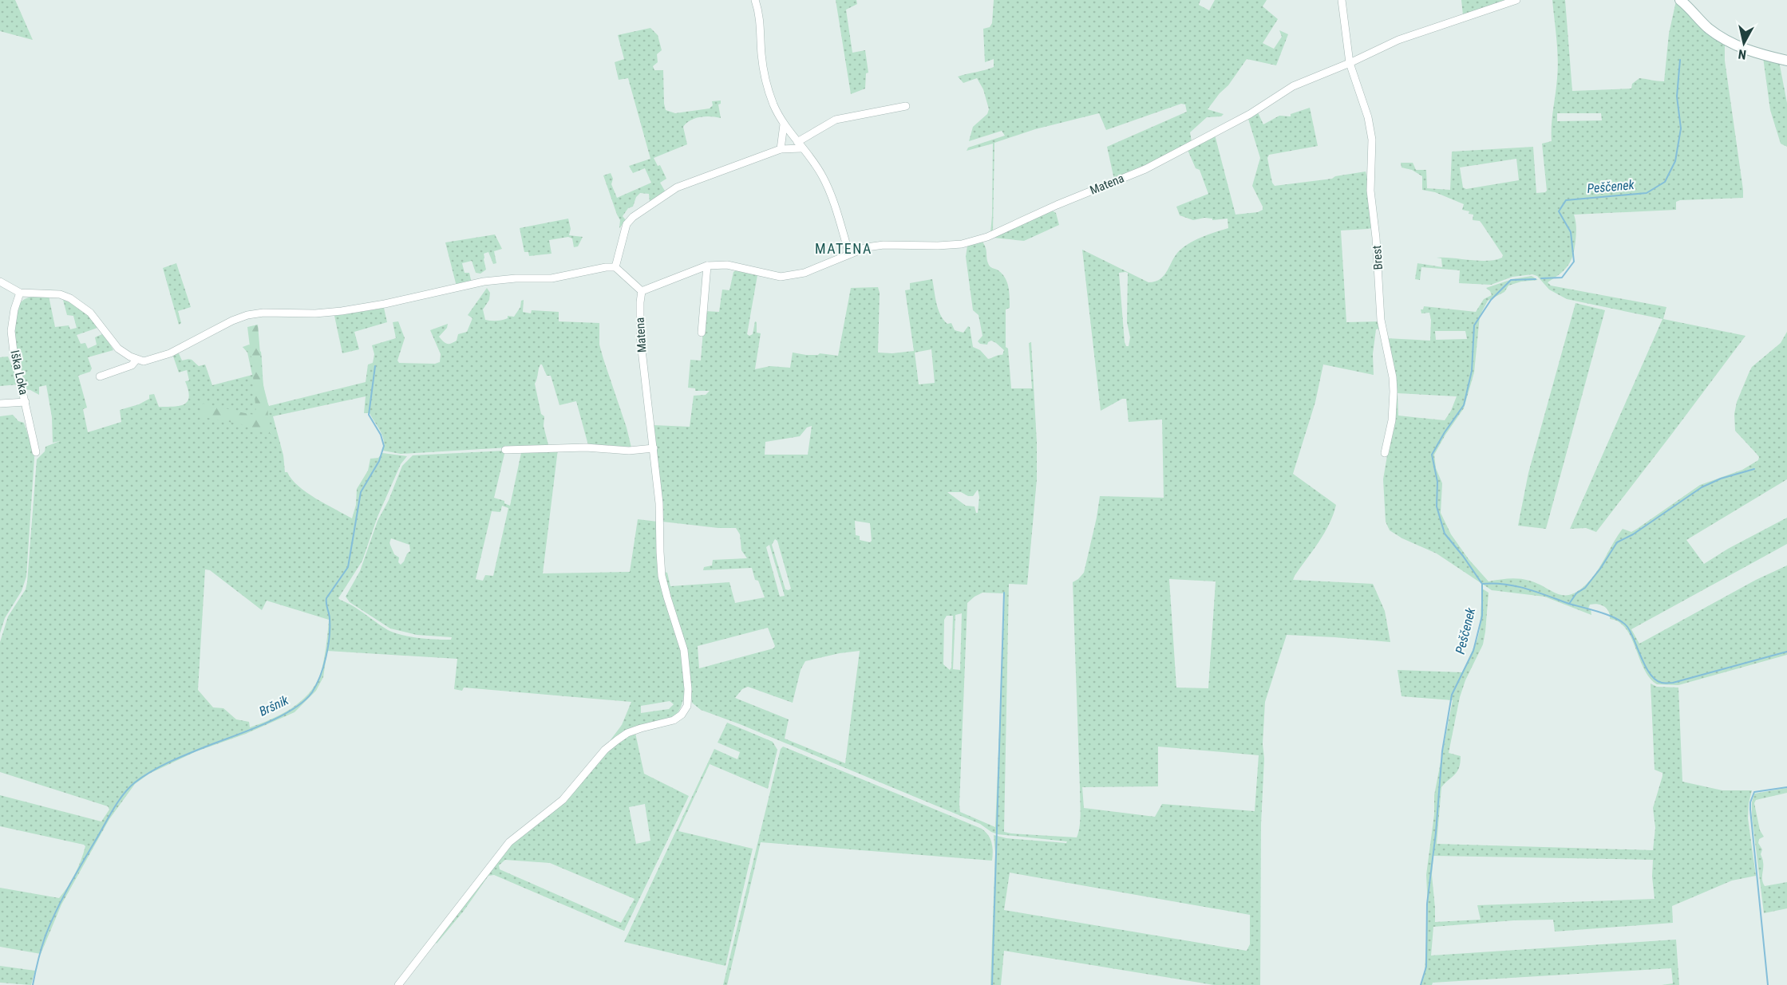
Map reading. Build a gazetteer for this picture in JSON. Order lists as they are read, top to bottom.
{
  "streets": {
    "street": ["Matena", "Brest", "Iška Loka"]
  },
  "crossings": [
    ["Matena", "Brest"]
  ],
  "districts": ["MATENA"],
  "water": ["Peščenek", "Bršnik"],
  "north": "bottom"
}
